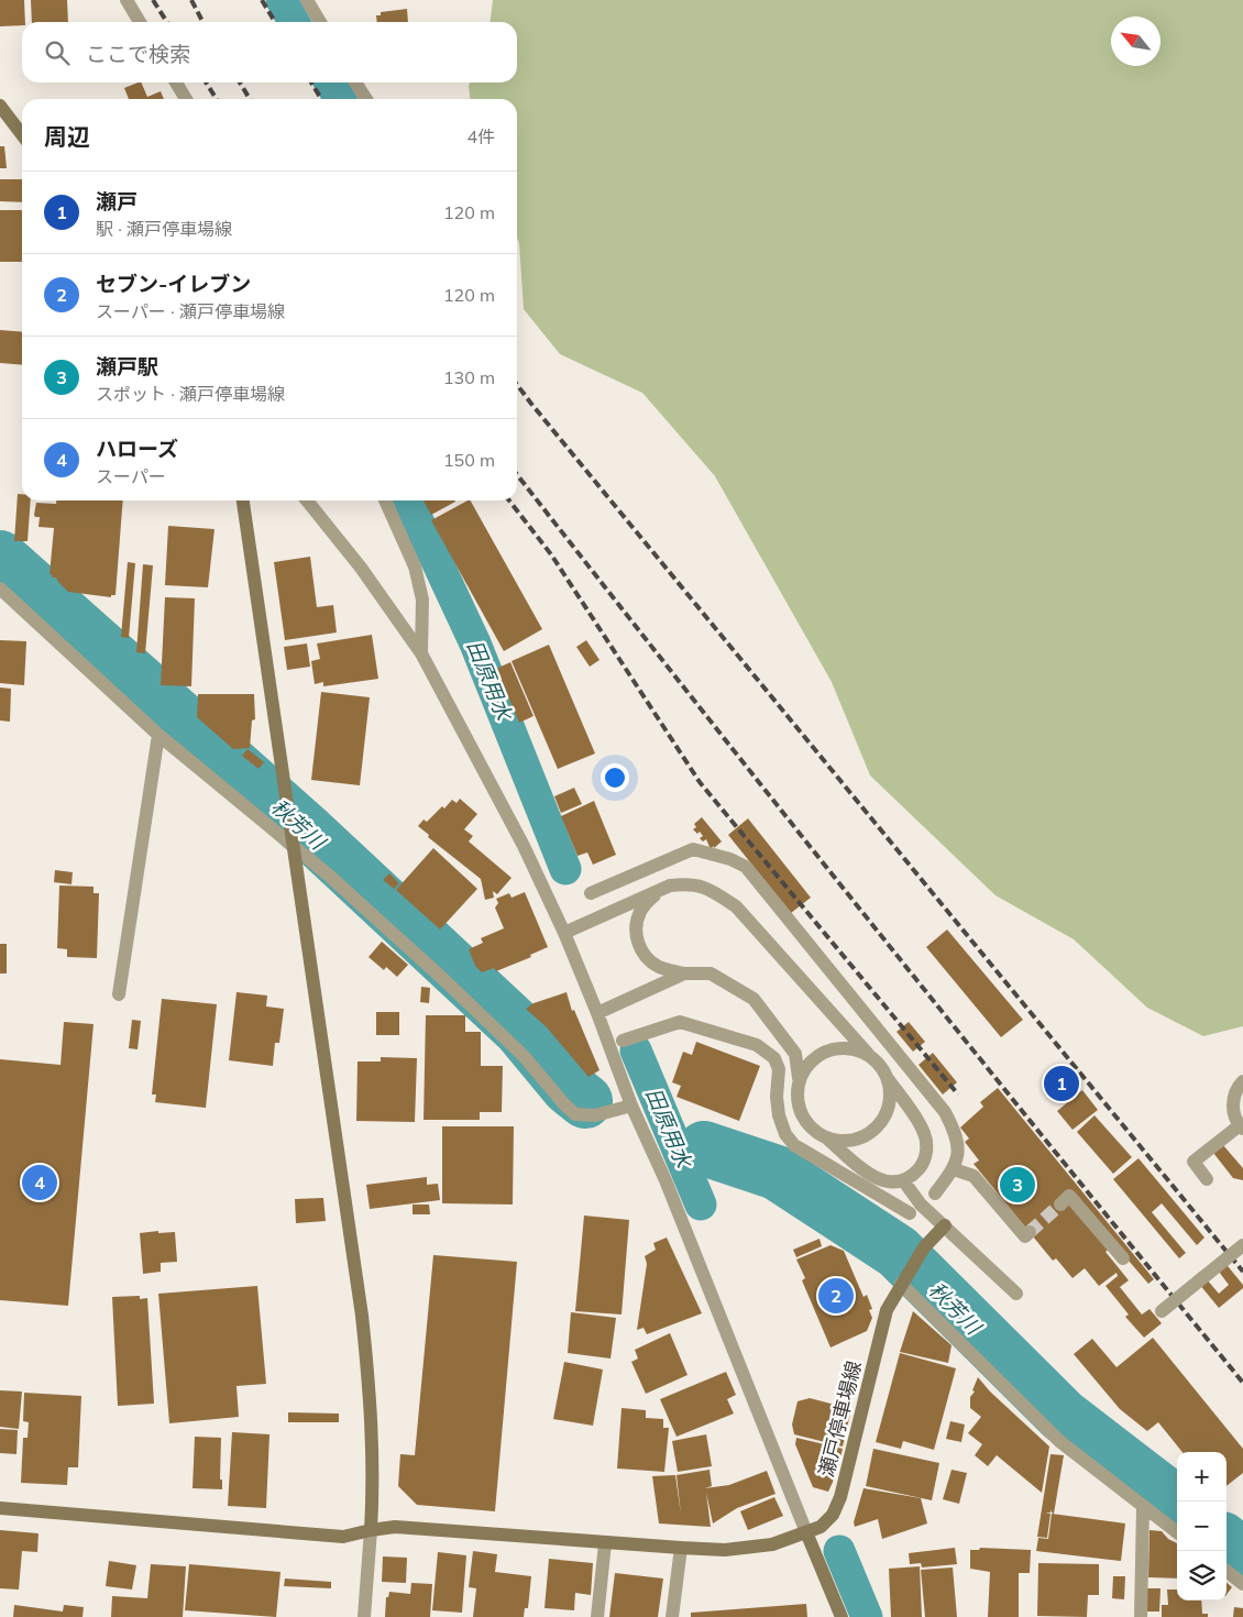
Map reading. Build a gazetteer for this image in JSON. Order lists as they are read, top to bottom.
{
  "streets": {
    "street": ["瀬戸停車場線"]
  },
  "water": ["田原用水", "秋芳川"],
  "north": "top left",
  "page": {
    "search": "ここで検索",
    "heading": ["周辺", "4件"],
    "list": [
      {
        "mark": "1",
        "name": "瀬戸",
        "note": "駅 · 瀬戸停車場線",
        "value": "120 m"
      },
      {
        "mark": "2",
        "name": "セブン-イレブン",
        "note": "スーパー · 瀬戸停車場線",
        "value": "120 m"
      },
      {
        "mark": "3",
        "name": "瀬戸駅",
        "note": "スポット · 瀬戸停車場線",
        "value": "130 m"
      },
      {
        "mark": "4",
        "name": "ハローズ",
        "note": "スーパー",
        "value": "150 m"
      }
    ],
    "pins": [
      "1",
      "4",
      "3",
      "2"
    ],
    "map_buttons": ["+", "−"]
  }
}
